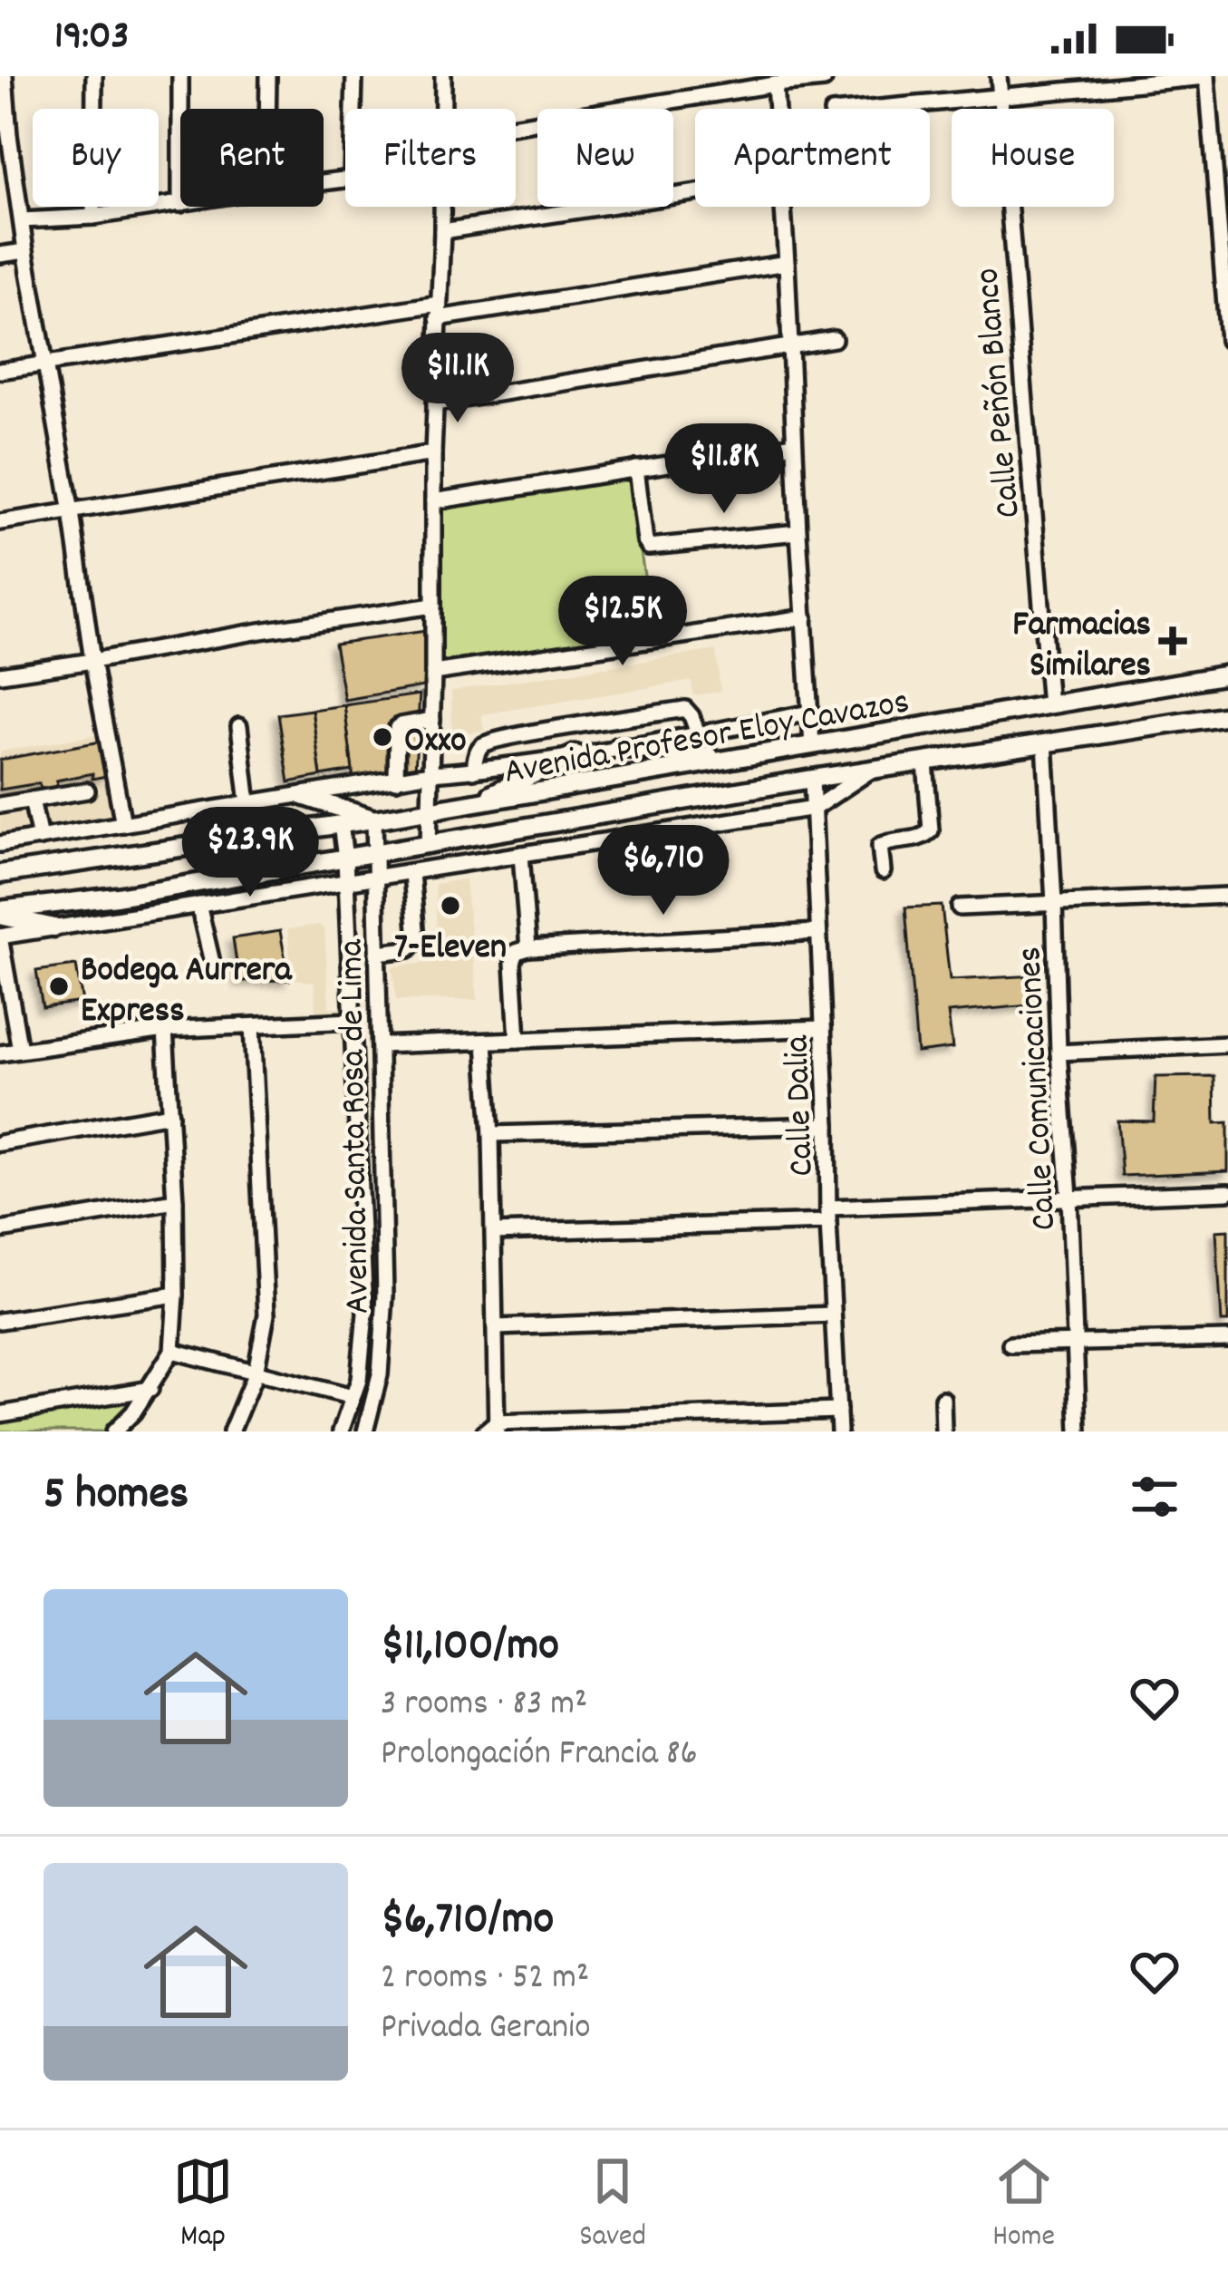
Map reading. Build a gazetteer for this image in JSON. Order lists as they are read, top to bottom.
{
  "streets": {
    "main road": ["Avenida Profesor Eloy Cavazos"],
    "street": [
      "Calle Peñón Blanco",
      "Calle Comunicaciones",
      "Calle Dalia",
      "Avenida Santa Rosa de Lima"
    ]
  },
  "crossings": [
    ["Calle Peñón Blanco", "Avenida Profesor Eloy Cavazos"],
    ["Avenida Profesor Eloy Cavazos", "Calle Comunicaciones"],
    ["Avenida Profesor Eloy Cavazos", "Calle Dalia"],
    ["Avenida Profesor Eloy Cavazos", "Avenida Santa Rosa de Lima"]
  ],
  "places": {
    "health": ["Farmacias Similares"],
    "other": ["Oxxo", "7-Eleven", "Bodega Aurrera Express"]
  },
  "page": {
    "status": "19:03",
    "chip": [
      "Buy",
      "Rent",
      "Filters",
      "New",
      "Apartment",
      "House"
    ],
    "price": [
      "$11.1K",
      "$11.8K",
      "$12.5K",
      "$23.9K",
      "$6,710"
    ],
    "heading": "5 homes",
    "list": [
      {
        "name": "$11,100/mo",
        "note": "3 rooms · 83 m² · Prolongación Francia 86"
      },
      {
        "name": "$6,710/mo",
        "note": "2 rooms · 52 m² · Privada Geranio"
      }
    ],
    "tabs": ["Map", "Saved", "Home"]
  }
}
